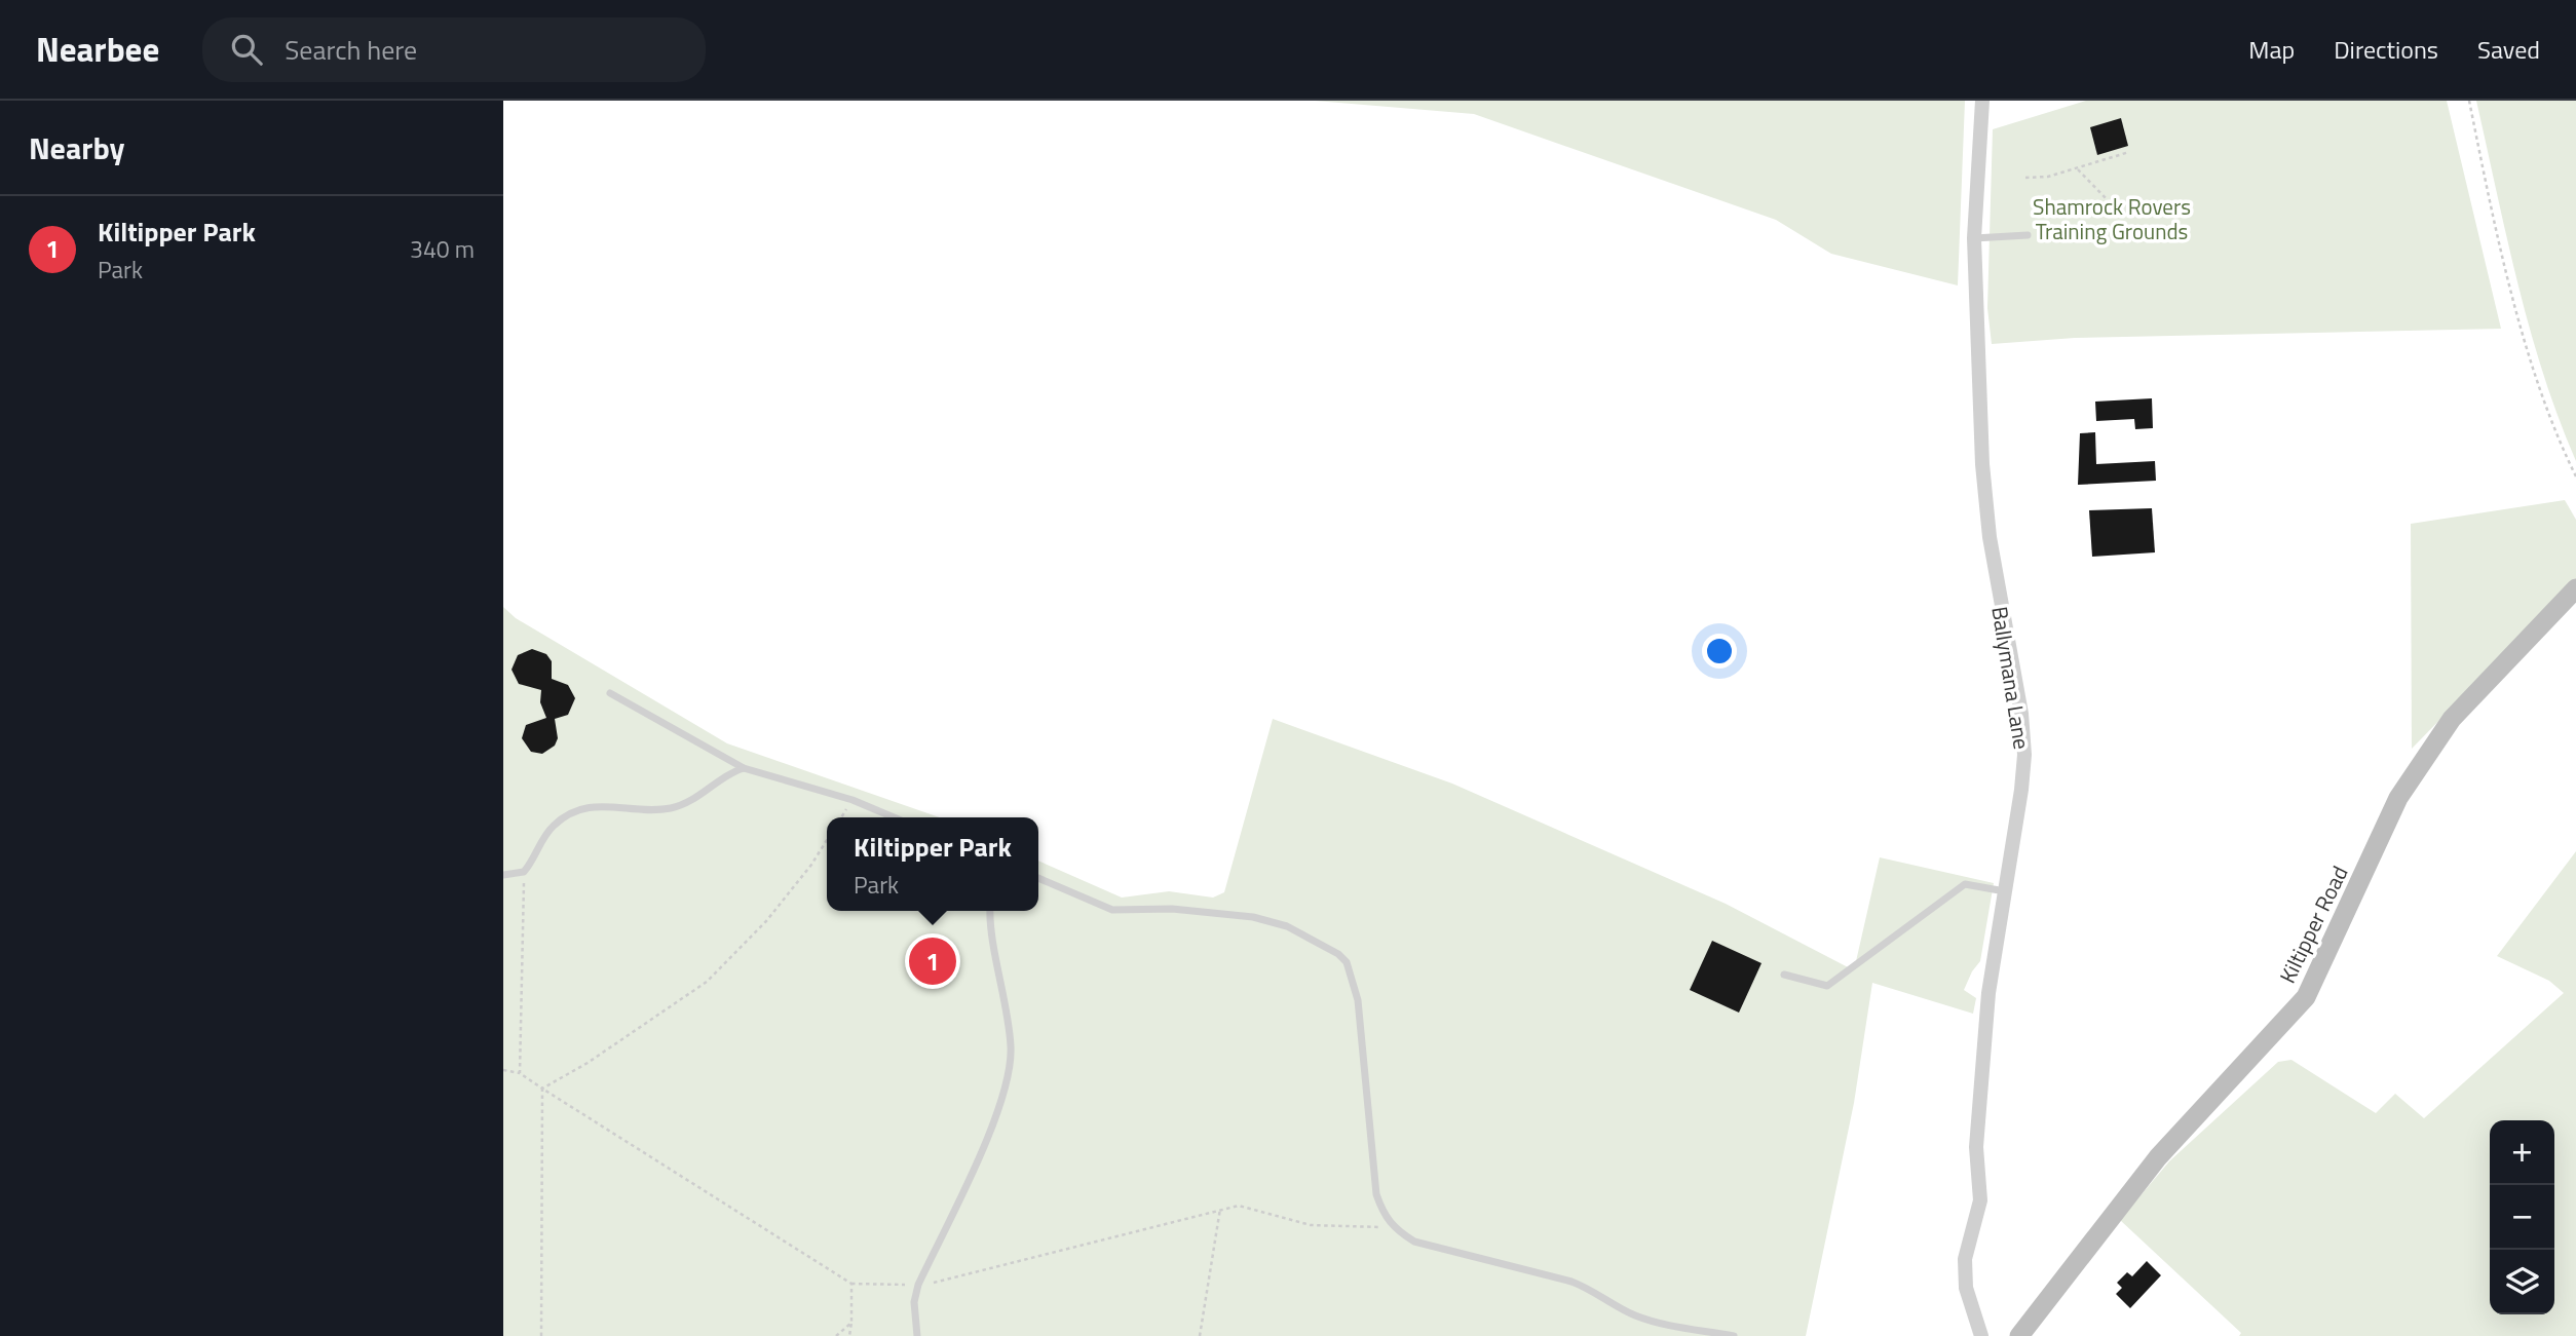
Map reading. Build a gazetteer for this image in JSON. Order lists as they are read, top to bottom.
{
  "streets": {
    "street": ["Ballymana Lane", "Kiltipper Road"]
  },
  "parks": ["Shamrock Rovers Training Grounds"],
  "page": {
    "header": "Nearbee",
    "search": "Search here",
    "nav": ["Map", "Directions", "Saved"],
    "heading": "Nearby",
    "list": [
      {
        "mark": "1",
        "name": "Kiltipper Park",
        "note": "Park",
        "value": "340 m"
      }
    ],
    "popup": ["Kiltipper Park", "Park"],
    "pins": "1",
    "map_buttons": ["+", "−"]
  }
}
